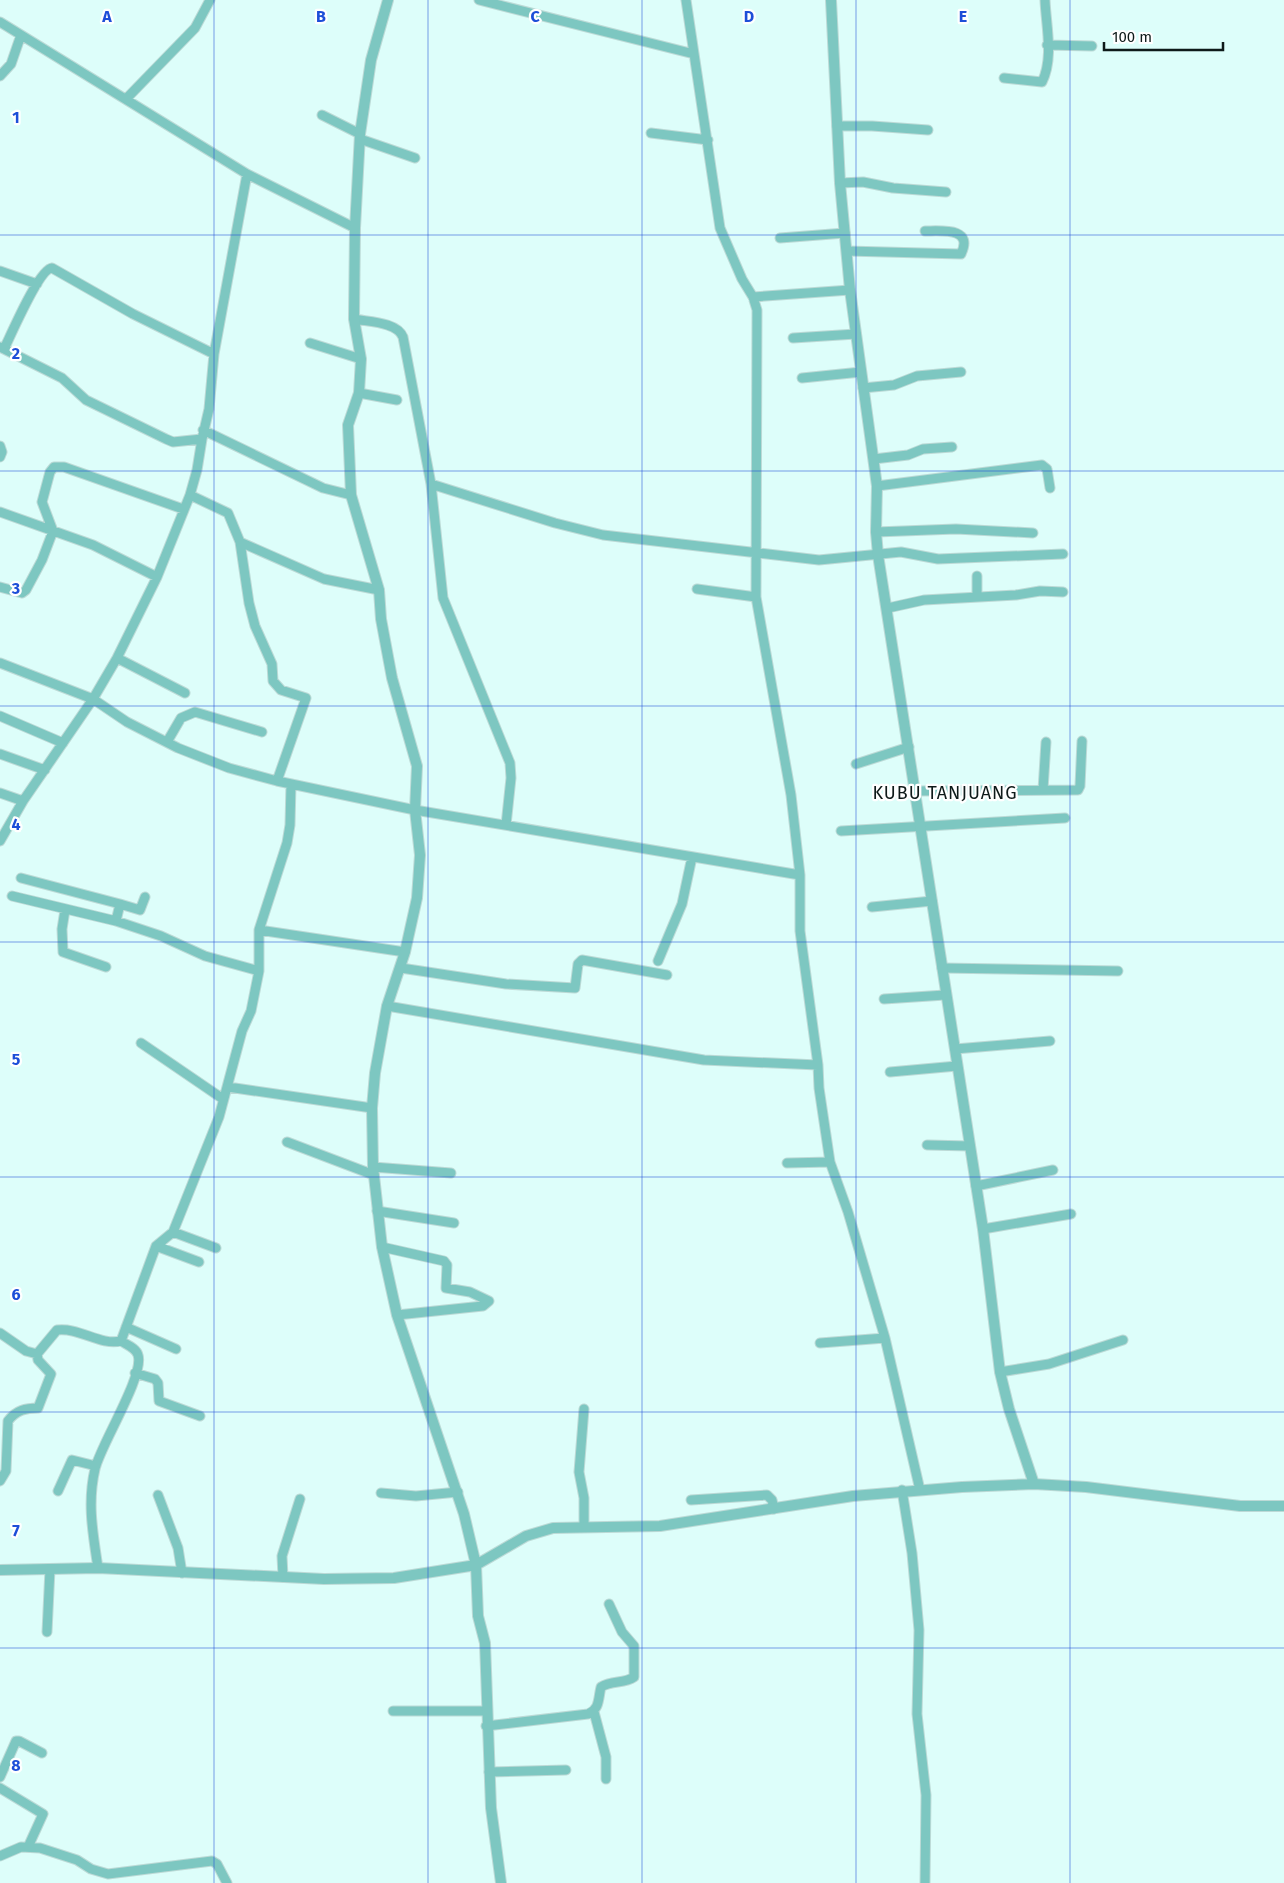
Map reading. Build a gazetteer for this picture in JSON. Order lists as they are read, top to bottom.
{
  "districts": ["KUBU TANJUANG"],
  "scale_bar": "100 m",
  "grid": {
    "columns": [
      "A",
      "B",
      "C",
      "D",
      "E"
    ],
    "rows": [
      "1",
      "2",
      "3",
      "4",
      "5",
      "6",
      "7",
      "8"
    ]
  }
}
